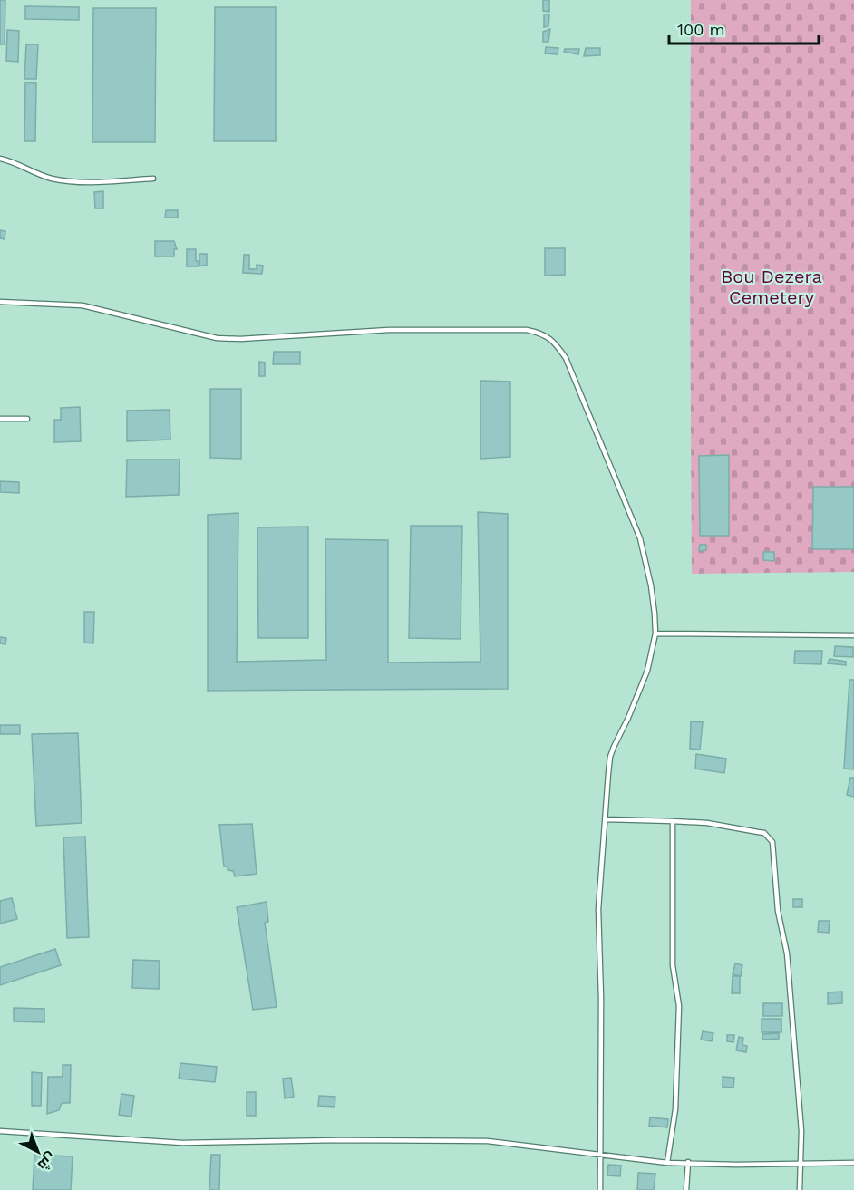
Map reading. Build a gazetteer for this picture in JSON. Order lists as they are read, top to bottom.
{
  "parks": ["Bou Dezera Cemetery"],
  "scale_bar": "100 m",
  "north": "bottom right"
}
